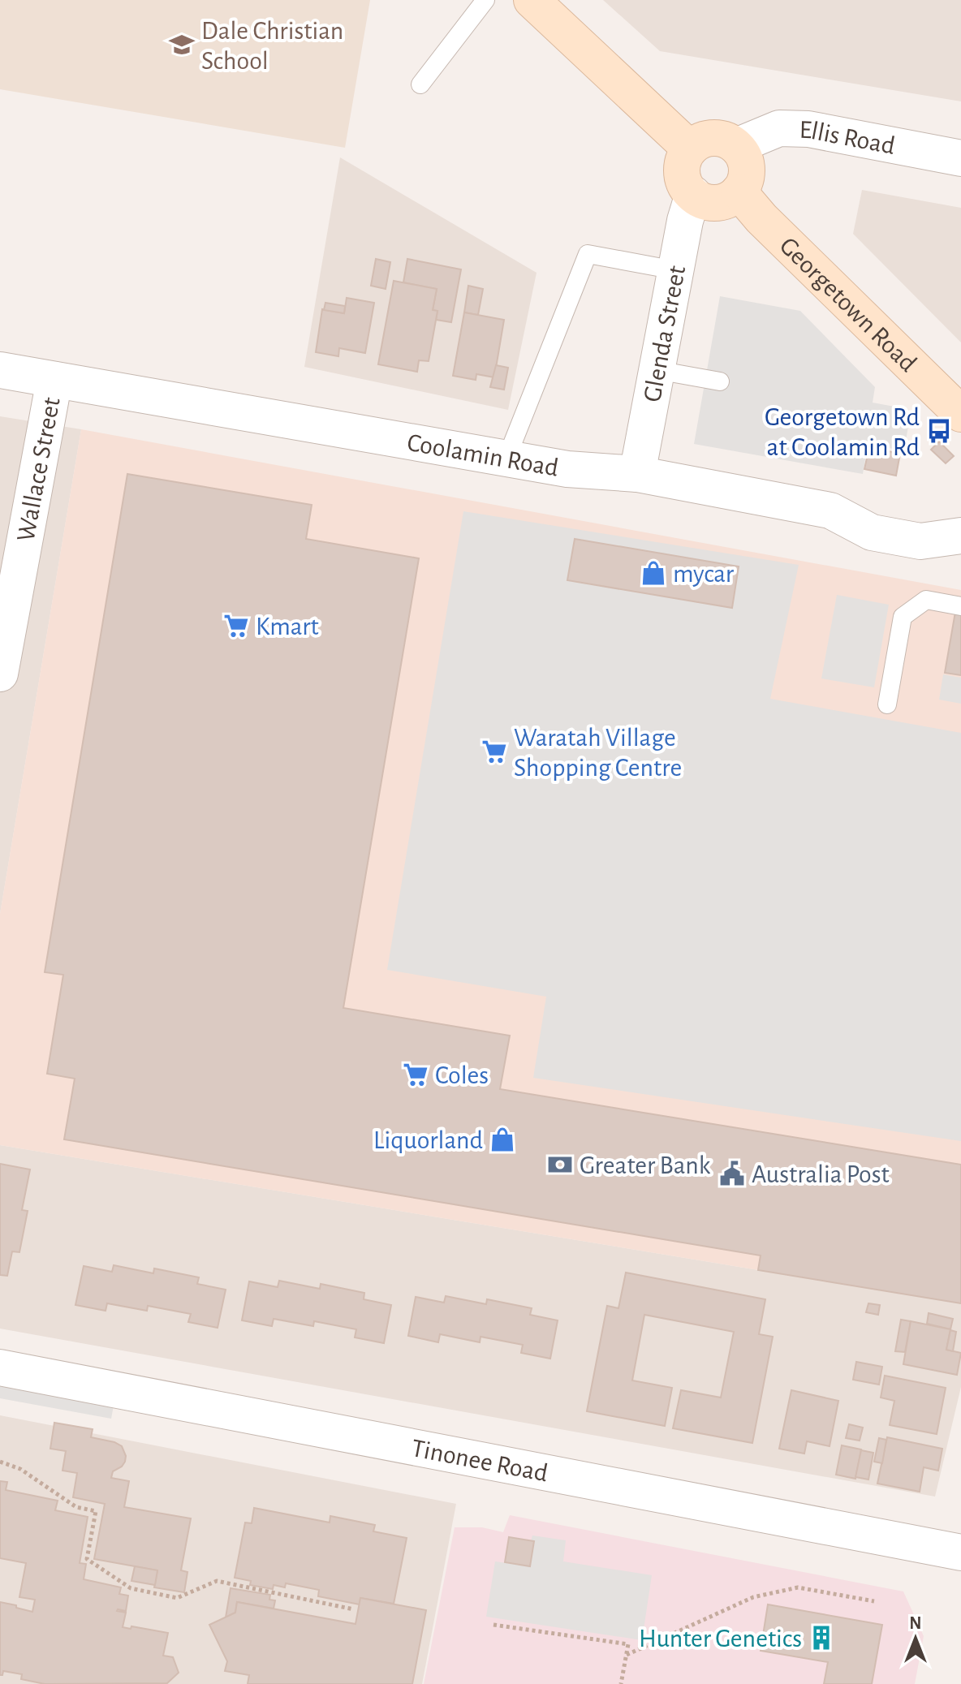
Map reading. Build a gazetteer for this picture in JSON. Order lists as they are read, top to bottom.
{
  "streets": {
    "street": [
      "Ellis Road",
      "Georgetown Road",
      "Glenda Street",
      "Coolamin Road",
      "Wallace Street",
      "Tinonee Road"
    ]
  },
  "crossings": [
    ["Ellis Road", "Georgetown Road"],
    ["Ellis Road", "Glenda Street"],
    ["Georgetown Road", "Glenda Street"],
    ["Glenda Street", "Coolamin Road"],
    ["Coolamin Road", "Wallace Street"]
  ],
  "places": {
    "school or university": ["Dale Christian School"],
    "bus stop": ["Georgetown Rd at Coolamin Rd"],
    "shop": ["mycar", "Liquorland"],
    "supermarket": ["Kmart", "Waratah Village Shopping Centre", "Coles"],
    "bank": ["Greater Bank"],
    "public building": ["Australia Post"],
    "building": ["Hunter Genetics"]
  },
  "north": "top"
}
